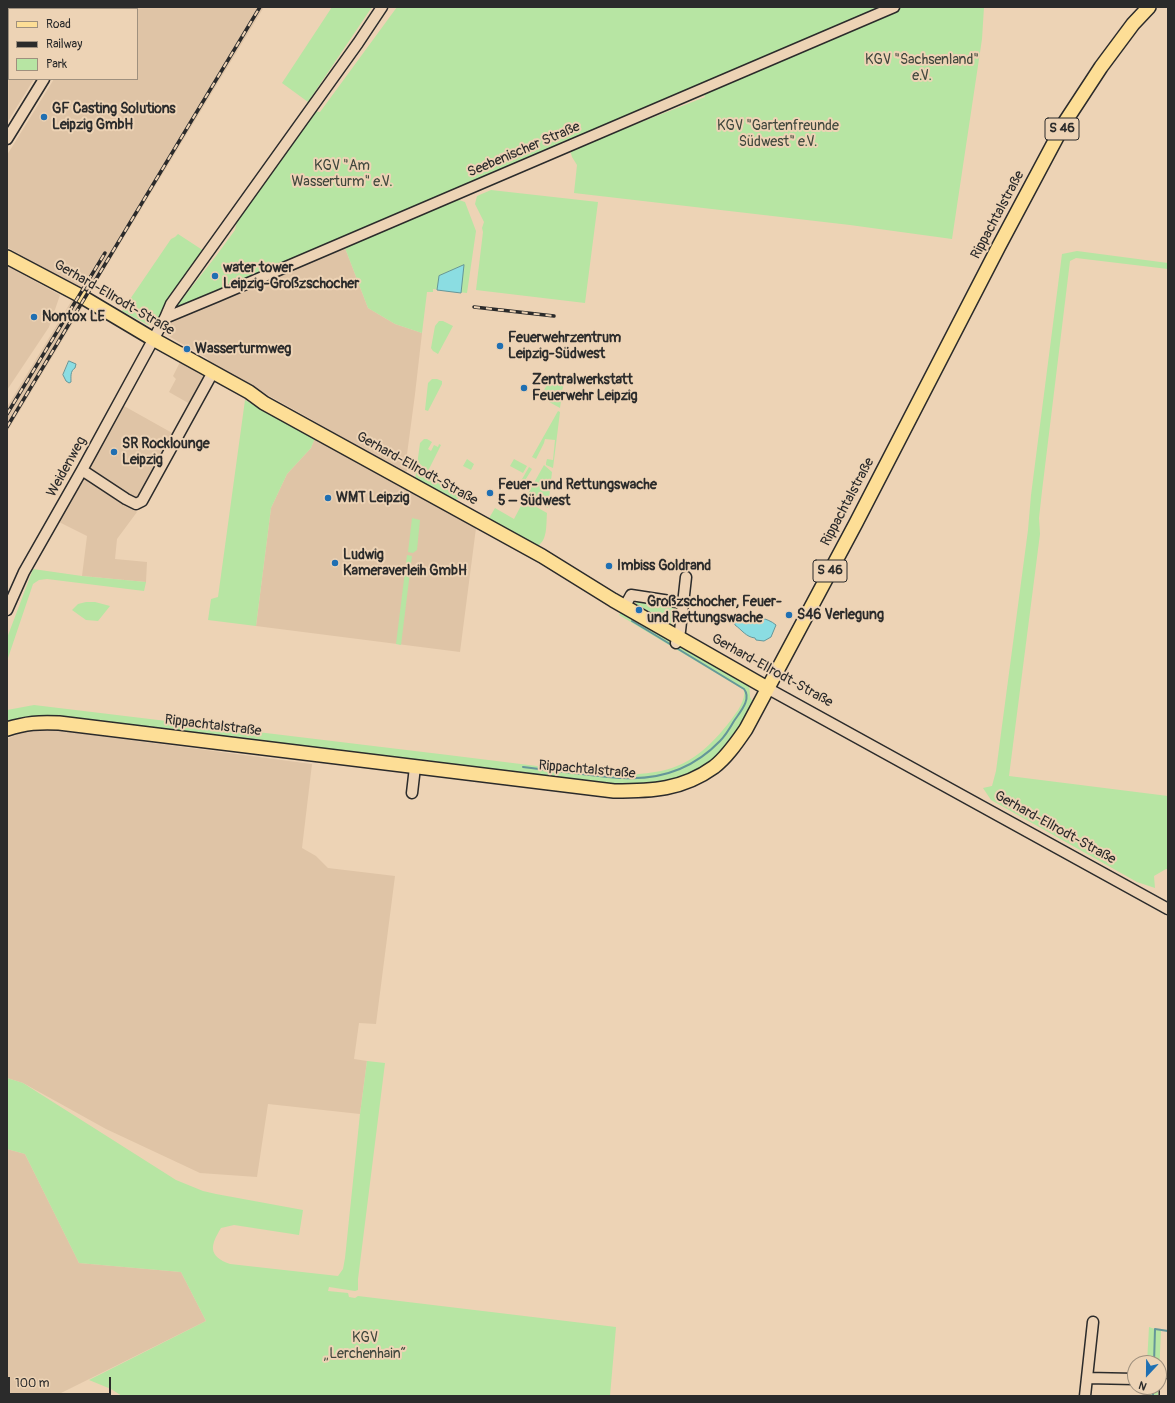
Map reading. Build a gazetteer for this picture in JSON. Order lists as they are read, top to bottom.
{
  "streets": {
    "main road": ["S 46", "Rippachtalstraße", "Gerhard-Ellrodt-Straße"],
    "street": ["Seebenischer Straße", "Weidenweg"]
  },
  "crossings": [
    ["Rippachtalstraße", "Gerhard-Ellrodt-Straße"],
    ["Gerhard-Ellrodt-Straße", "Weidenweg"]
  ],
  "parks": [
    "KGV \"Sachsenland\" e.V.",
    "KGV \"Gartenfreunde Südwest\" e.V.",
    "KGV \"Am Wasserturm\" e.V.",
    "KGV „Lerchenhain“"
  ],
  "places": [
    "GF Casting Solutions Leipzig GmbH",
    "water tower Leipzig-Großzschocher",
    "Nontox LE",
    "Feuerwehrzentrum Leipzig-Südwest",
    "Wasserturmweg",
    "Zentralwerkstatt Feuerwehr Leipzig",
    "SR Rocklounge Leipzig",
    "Feuer- und Rettungswache 5 – Südwest",
    "WMT Leipzig",
    "Ludwig Kameraverleih GmbH",
    "Imbiss Goldrand",
    "Großzschocher, Feuer- und Rettungswache",
    "S46 Verlegung"
  ],
  "legend": ["Road", "Railway", "Park"],
  "scale_bar": "100 m",
  "north": "bottom"
}
